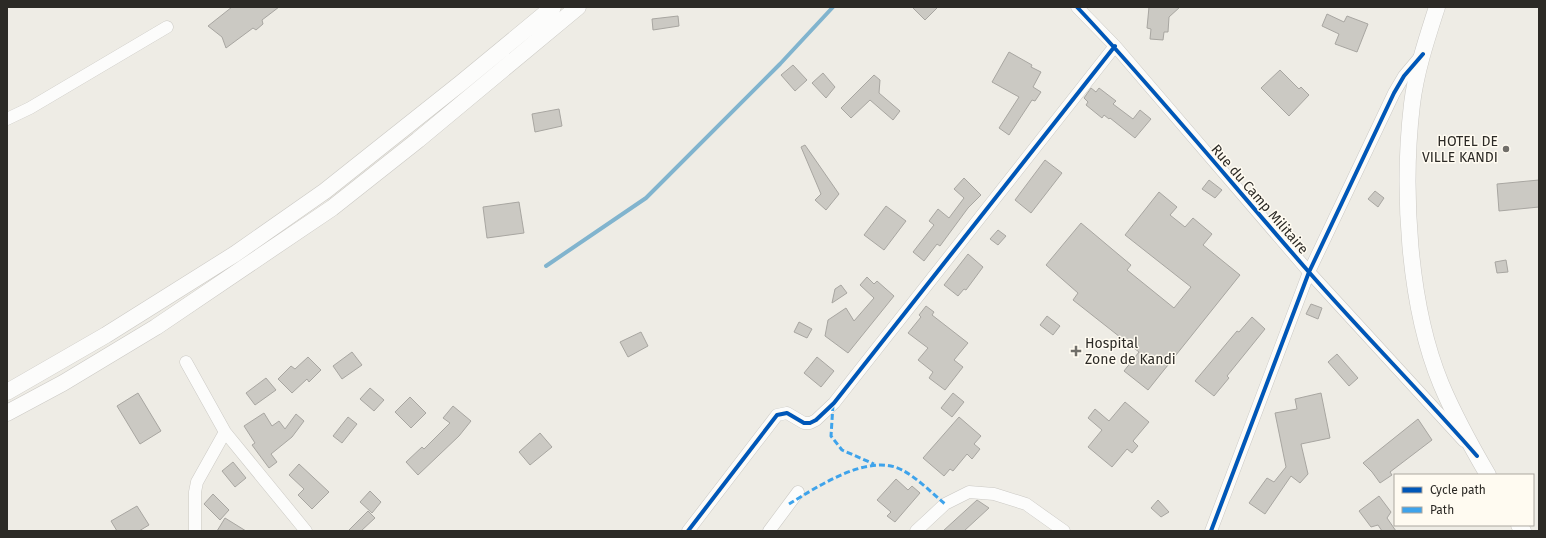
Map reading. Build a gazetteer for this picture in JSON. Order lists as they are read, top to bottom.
{
  "streets": {
    "street": ["Rue du Camp Militaire"]
  },
  "places": {
    "other": ["HOTEL DE VILLE KANDI"],
    "health": ["Hospital Zone de Kandi"]
  },
  "legend": ["Cycle path", "Path"]
}
